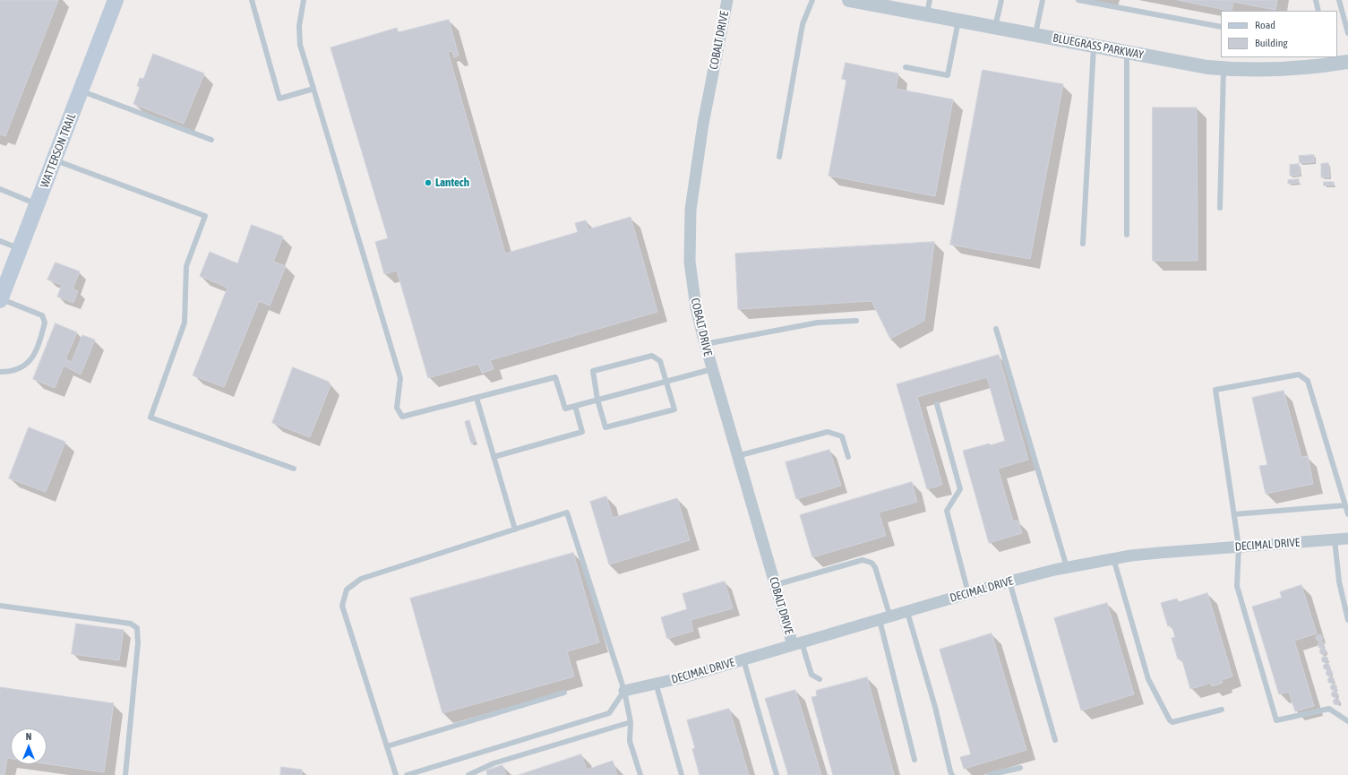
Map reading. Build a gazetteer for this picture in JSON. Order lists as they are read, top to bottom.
{
  "streets": {
    "main road": ["WATTERSON TRAIL"],
    "street": ["COBALT DRIVE", "BLUEGRASS PARKWAY", "DECIMAL DRIVE"]
  },
  "crossings": [
    ["COBALT DRIVE", "DECIMAL DRIVE"]
  ],
  "places": ["Lantech"],
  "legend": ["Road", "Building"],
  "north": "top"
}
